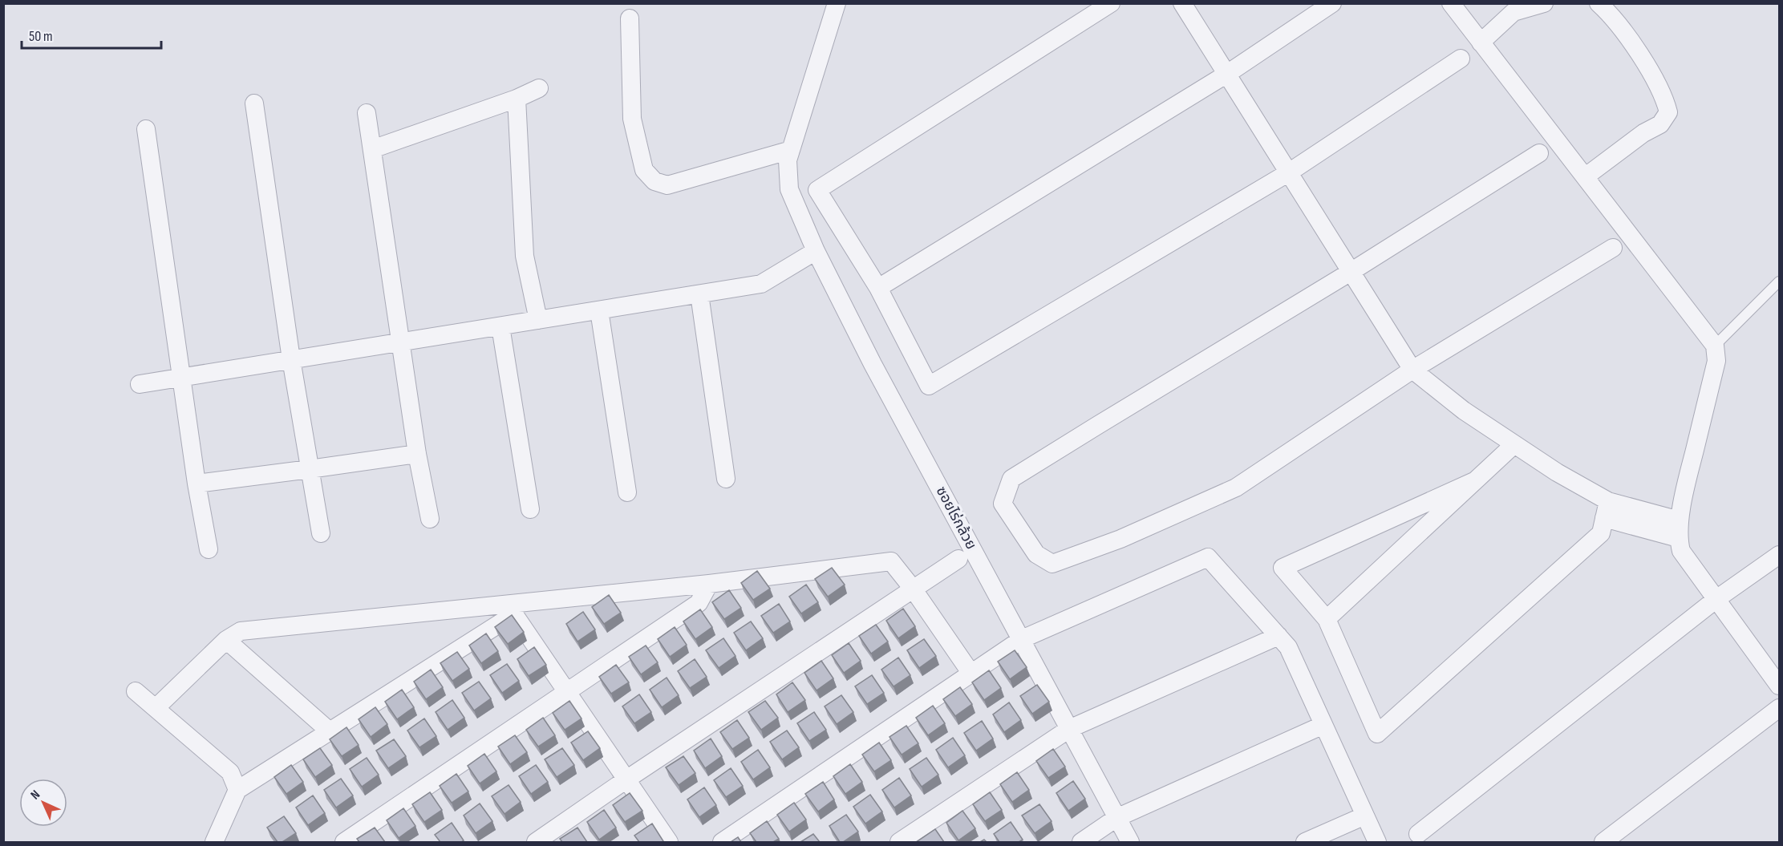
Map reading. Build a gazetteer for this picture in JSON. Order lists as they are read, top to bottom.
{
  "streets": {
    "street": ["ซอยไร่กล้วย"]
  },
  "scale_bar": "50 m",
  "north": "top left"
}
